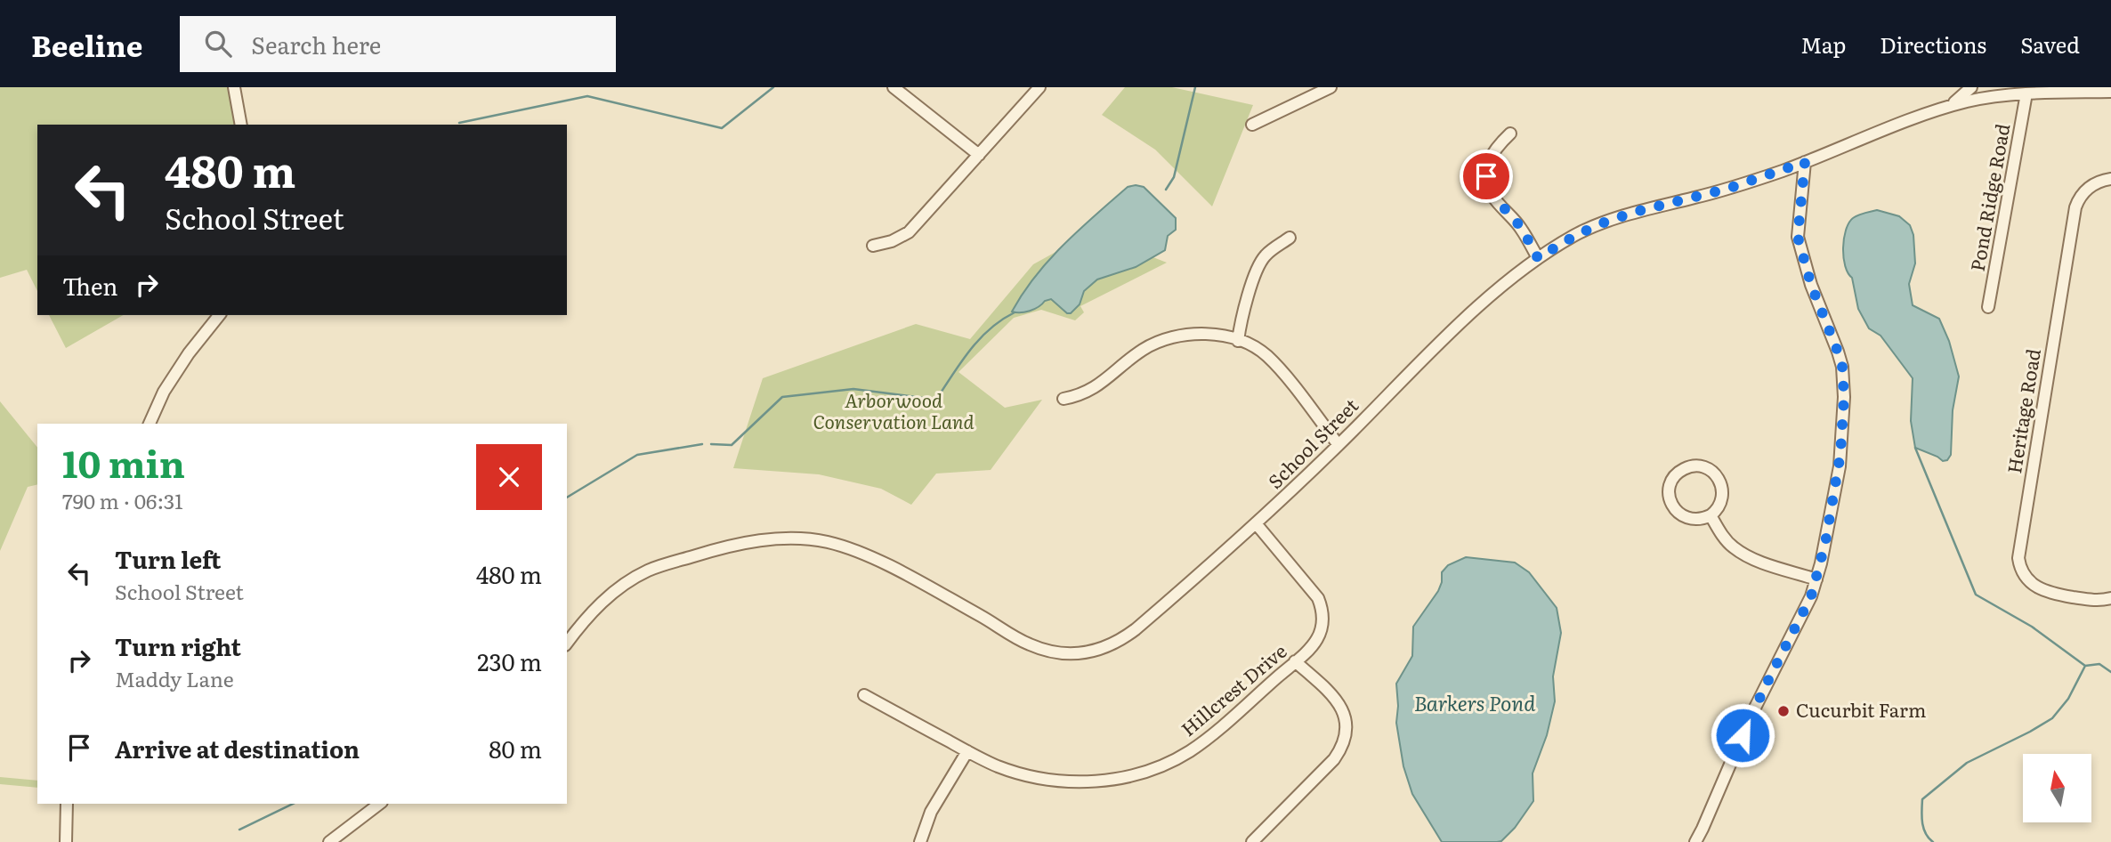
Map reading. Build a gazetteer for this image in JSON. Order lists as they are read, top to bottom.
{
  "streets": {
    "street": [
      "Pond Ridge Road",
      "Heritage Road",
      "School Street",
      "Hillcrest Drive"
    ]
  },
  "crossings": [
    ["Pond Ridge Road", "School Street"],
    ["School Street", "Hillcrest Drive"]
  ],
  "water": ["Barkers Pond"],
  "parks": ["Arborwood Conservation Land"],
  "places": ["Cucurbit Farm"],
  "north": "top",
  "page": {
    "header": "Beeline",
    "search": "Search here",
    "nav": ["Map", "Directions", "Saved"],
    "turn": ["480 m", "School Street"],
    "then": "Then",
    "heading": ["10 min", "790 m · 06:31"],
    "list": [
      {
        "name": "Turn left",
        "note": "School Street",
        "value": "480 m"
      },
      {
        "name": "Turn right",
        "note": "Maddy Lane",
        "value": "230 m"
      },
      {
        "name": "Arrive at destination",
        "value": "80 m"
      }
    ]
  }
}
